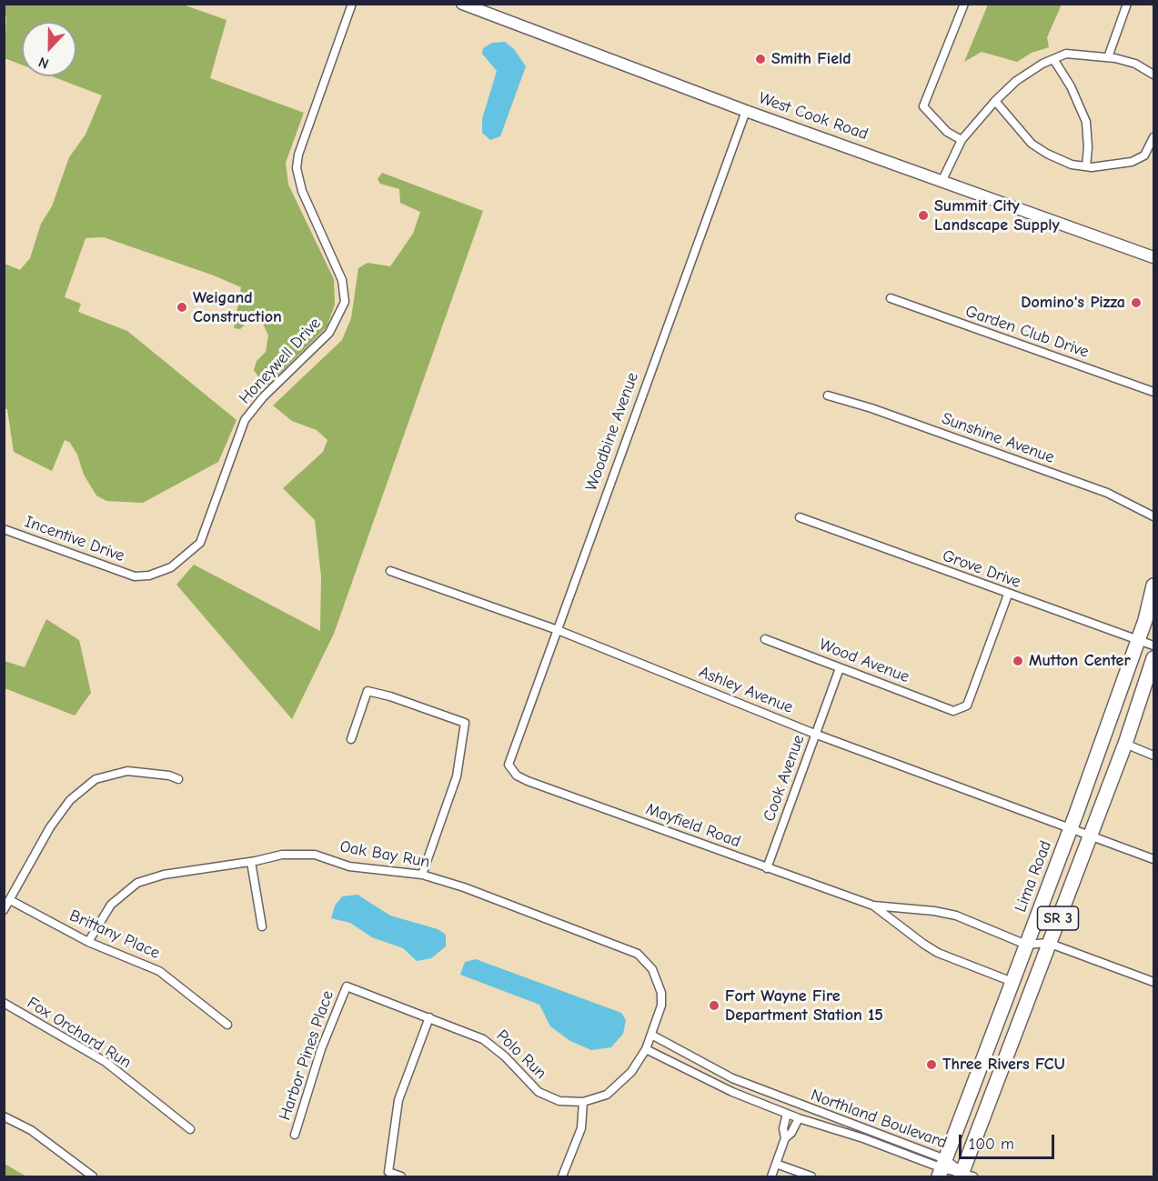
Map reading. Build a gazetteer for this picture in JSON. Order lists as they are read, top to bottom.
{
  "streets": {
    "highway": ["Lima Road", "SR 3"],
    "main road": ["West Cook Road"],
    "street": [
      "Garden Club Drive",
      "Honeywell Drive",
      "Woodbine Avenue",
      "Sunshine Avenue",
      "Incentive Drive",
      "Grove Drive",
      "Wood Avenue",
      "Ashley Avenue",
      "Cook Avenue",
      "Mayfield Road",
      "Oak Bay Run",
      "Brittany Place",
      "Fox Orchard Run",
      "Polo Run",
      "Harbor Pines Place",
      "Northland Boulevard"
    ]
  },
  "crossings": [
    ["West Cook Road", "Woodbine Avenue"],
    ["Honeywell Drive", "Incentive Drive"],
    ["Woodbine Avenue", "Ashley Avenue"],
    ["Woodbine Avenue", "Mayfield Road"],
    ["Grove Drive", "Wood Avenue"],
    ["Grove Drive", "Lima Road"],
    ["Wood Avenue", "Cook Avenue"],
    ["Ashley Avenue", "Cook Avenue"],
    ["Ashley Avenue", "Lima Road"],
    ["Ashley Avenue", "SR 3"],
    ["Cook Avenue", "Mayfield Road"],
    ["Oak Bay Run", "Brittany Place"],
    ["Oak Bay Run", "Polo Run"],
    ["Oak Bay Run", "Northland Boulevard"],
    ["Lima Road", "Northland Boulevard"],
    ["SR 3", "Northland Boulevard"],
    ["Polo Run", "Harbor Pines Place"],
    ["Polo Run", "Northland Boulevard"]
  ],
  "places": [
    "Smith Field",
    "Summit City Landscape Supply",
    "Domino's Pizza",
    "Weigand Construction",
    "Mutton Center",
    "Fort Wayne Fire Department Station 15",
    "Three Rivers FCU"
  ],
  "scale_bar": "100 m",
  "north": "bottom"
}
